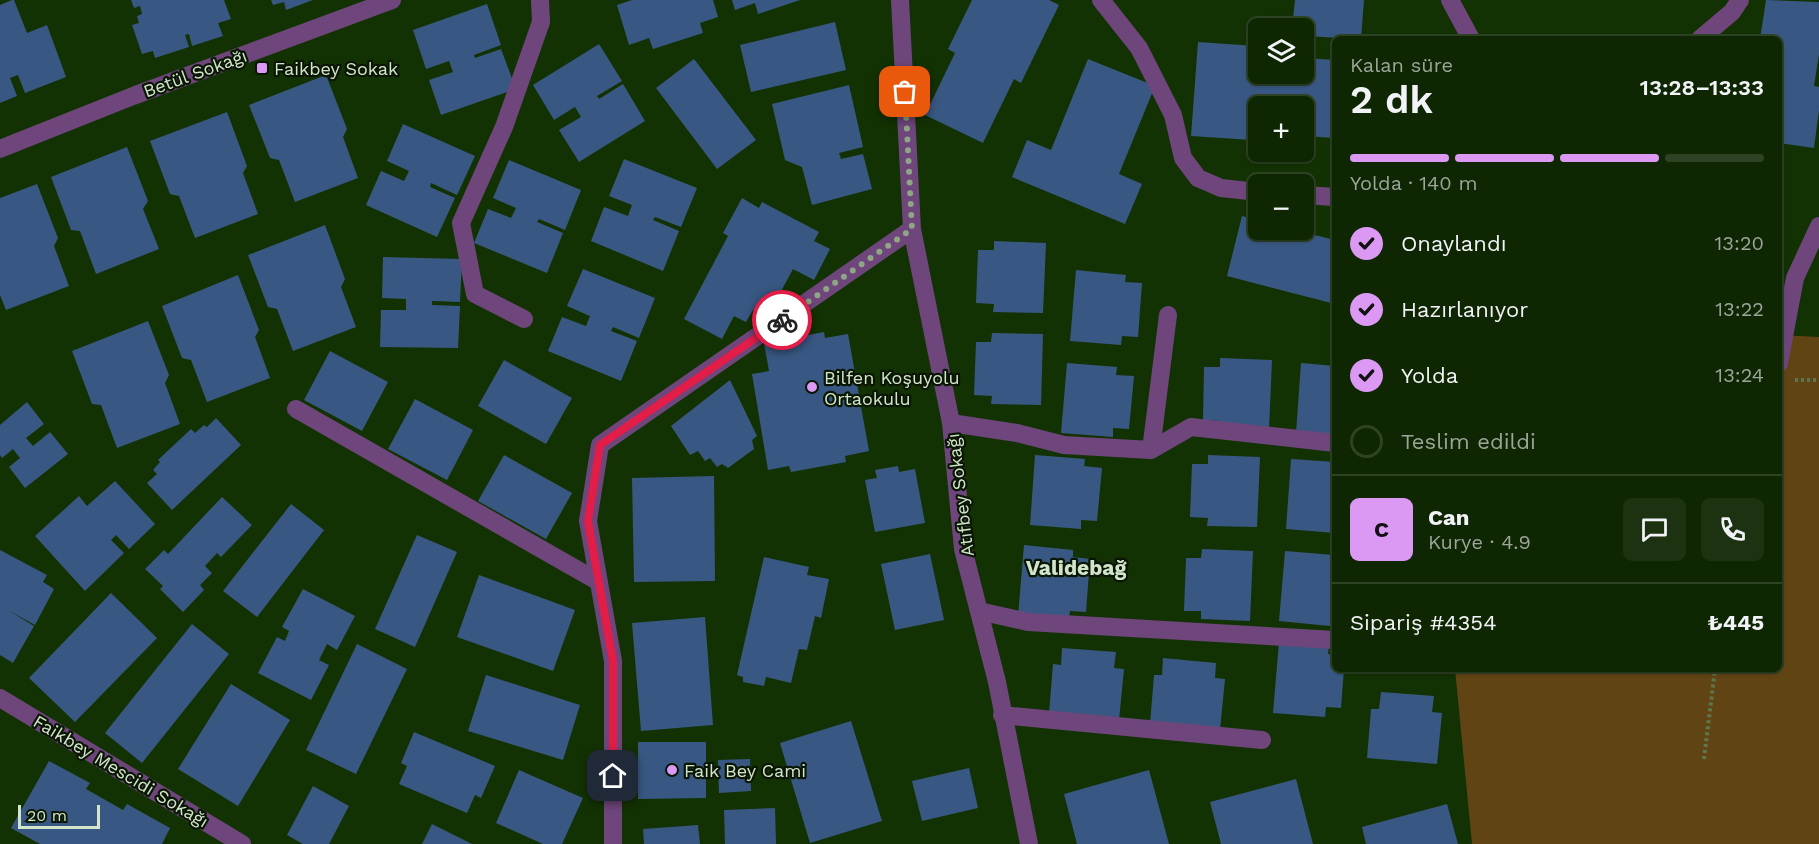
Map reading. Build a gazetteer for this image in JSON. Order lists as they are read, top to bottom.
{
  "streets": {
    "street": ["Betül Sokağı", "Atıfbey Sokağı", "Faikbey Mescidi Sokağı"]
  },
  "districts": ["Validebağ"],
  "places": {
    "transit": ["Faikbey Sokak"],
    "other": ["Bilfen Koşuyolu Ortaokulu", "Faik Bey Cami"]
  },
  "scale_bar": "20 m",
  "page": {
    "map_buttons": ["+", "−"],
    "heading": ["2 dk", "Kalan süre", "13:28–13:33"],
    "panel": [
      "Can",
      "Kurye · 4.9",
      "Sipariş #4354",
      "₺445"
    ],
    "bar": "Yolda · 140 m",
    "list": [
      ["Onaylandı", "13:20"],
      ["Hazırlanıyor", "13:22"],
      ["Yolda", "13:24"],
      "Teslim edildi"
    ],
    "round": "C",
    "scale": "20 m"
  }
}
